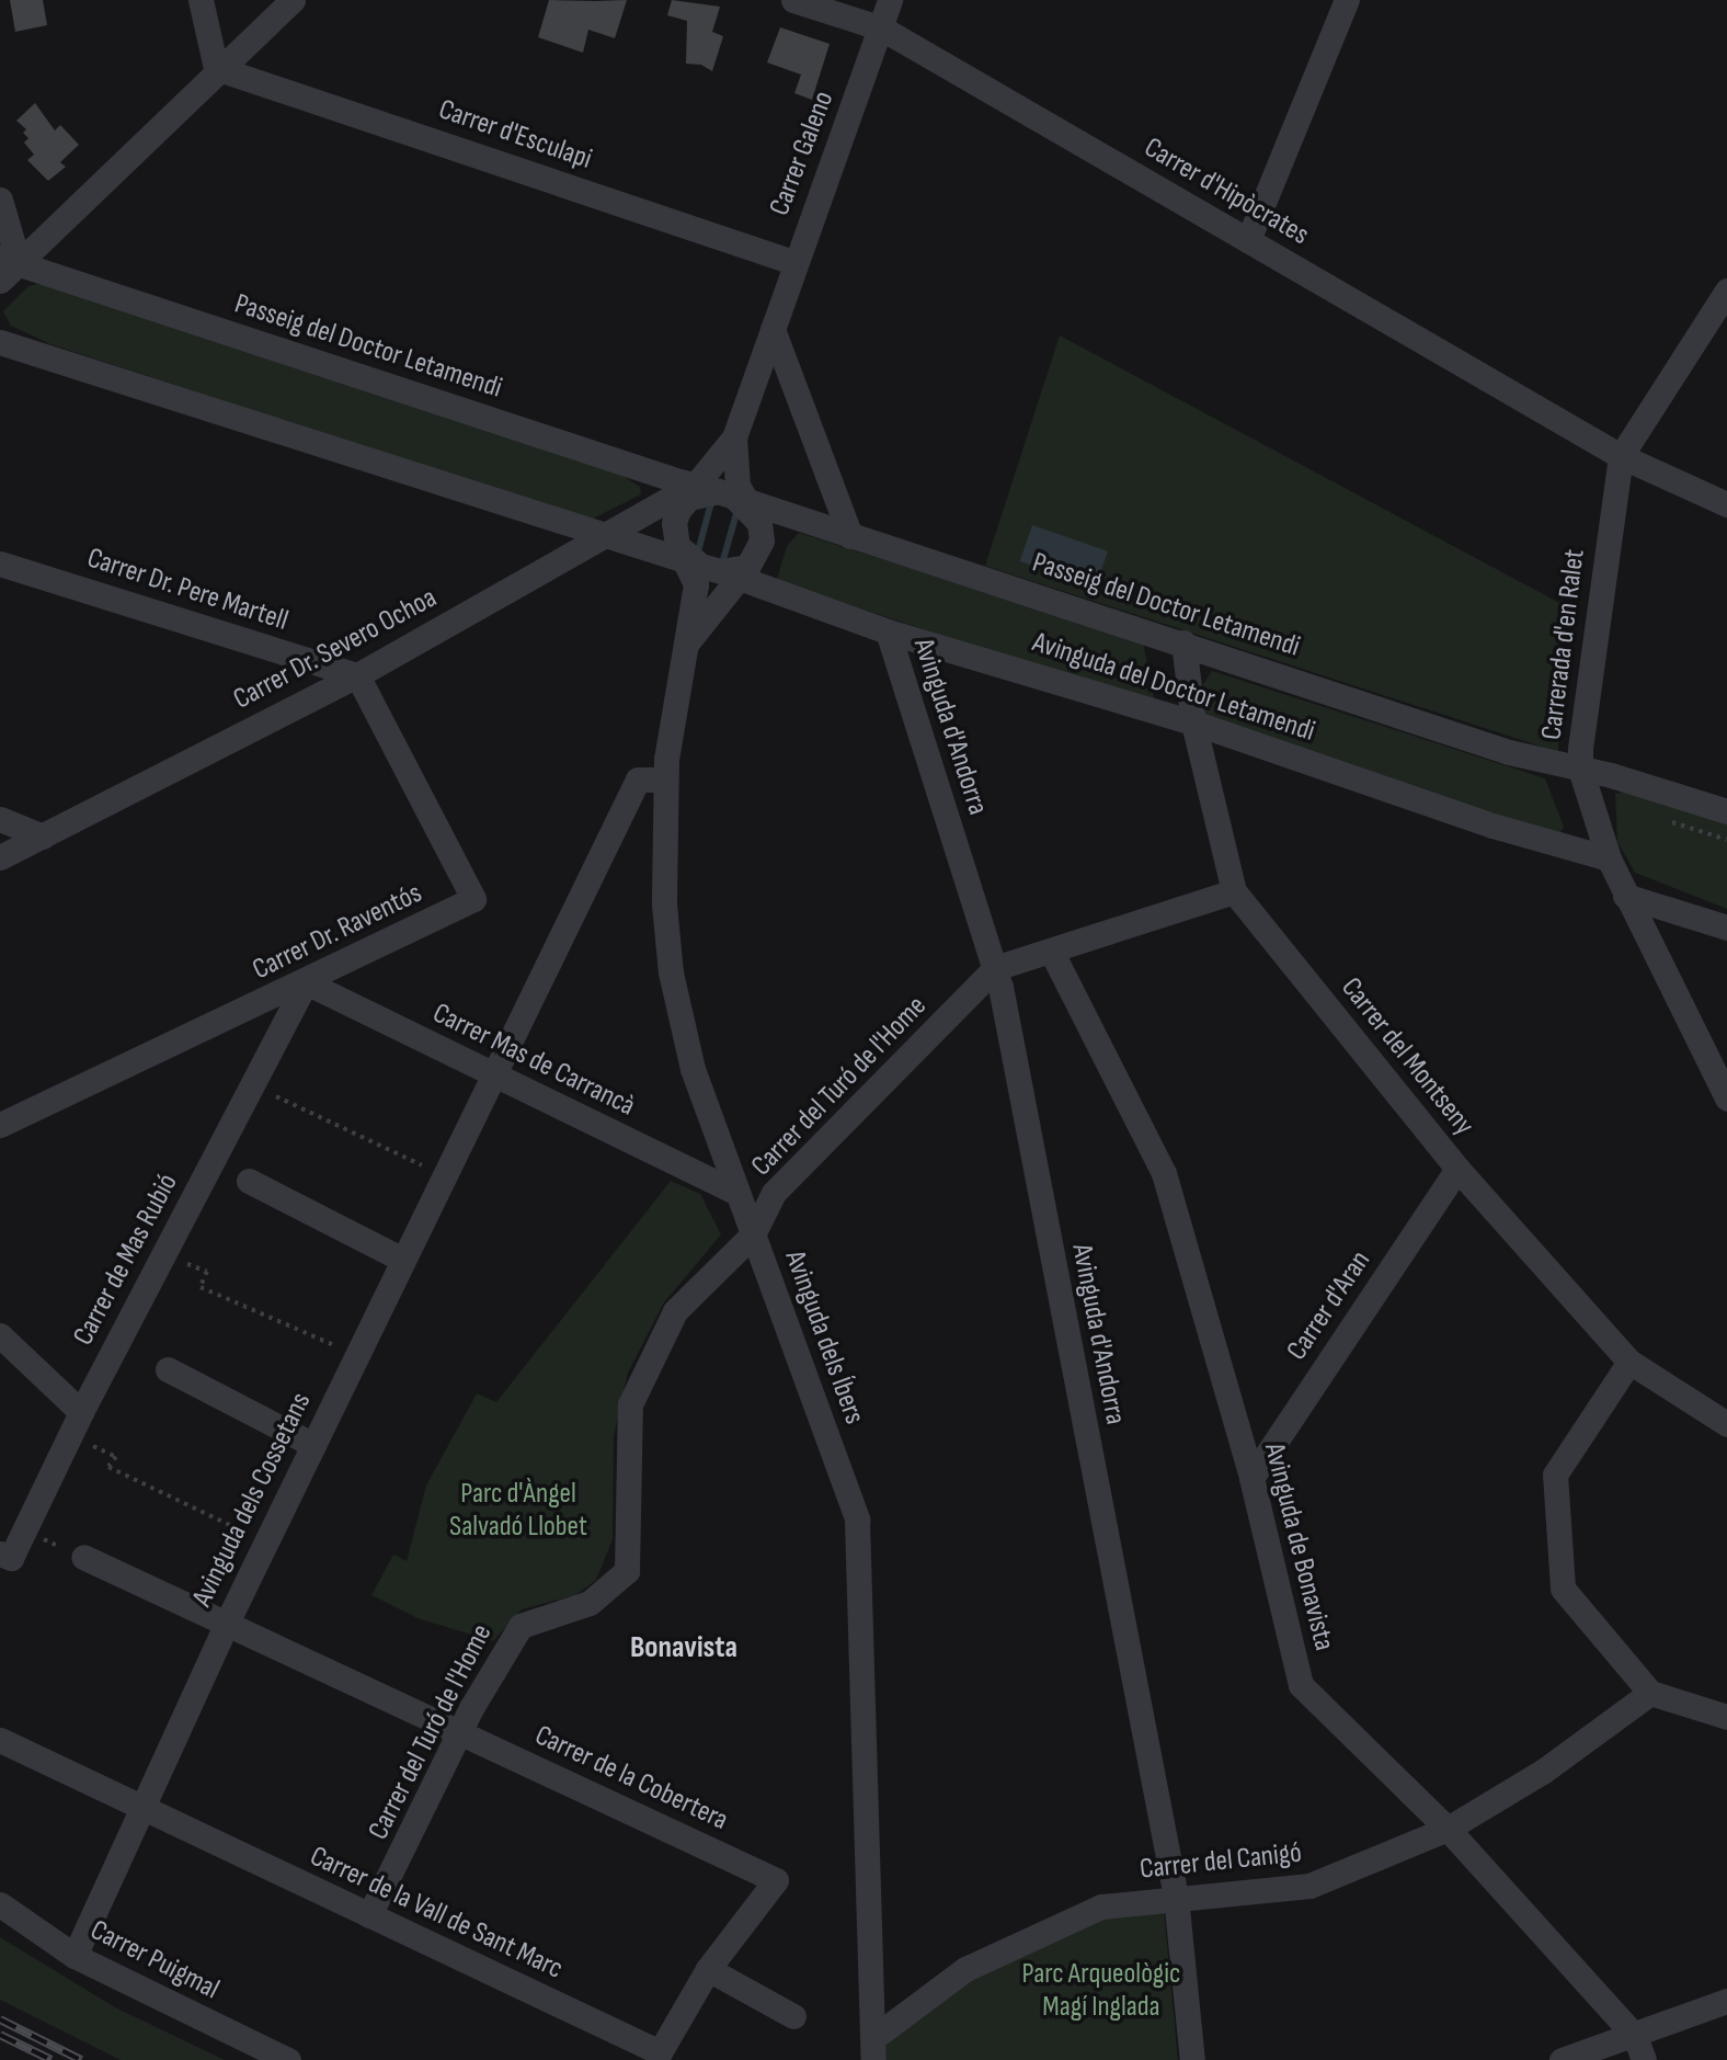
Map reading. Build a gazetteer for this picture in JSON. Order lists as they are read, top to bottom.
{
  "streets": {
    "street": [
      "Carrer d'Esculapi",
      "Carrer Galeno",
      "Carrer d'Hipòcrates",
      "Passeig del Doctor Letamendi",
      "Carrer Dr. Pere Martell",
      "Carrerada d'en Ralet",
      "Carrer Dr. Severo Ochoa",
      "Avinguda del Doctor Letamendi",
      "Avinguda d'Andorra",
      "Carrer Dr. Raventós",
      "Carrer del Montseny",
      "Carrer Mas de Carrancà",
      "Carrer del Turó de l'Home",
      "Carrer de Mas Rubió",
      "Carrer d'Aran",
      "Avinguda dels Íbers",
      "Avinguda dels Cossetans",
      "Avinguda de Bonavista",
      "Carrer de la Cobertera",
      "Carrer del Canigó",
      "Carrer de la Vall de Sant Marc",
      "Carrer Puigmal"
    ]
  },
  "crossings": [
    ["Carrer d'Esculapi", "Carrer Galeno"],
    ["Carrer Galeno", "Carrer d'Hipòcrates"],
    ["Carrer Galeno", "Passeig del Doctor Letamendi"],
    ["Carrer Galeno", "Carrer Dr. Severo Ochoa"],
    ["Carrer Galeno", "Avinguda dels Íbers"],
    ["Carrer d'Hipòcrates", "Carrerada d'en Ralet"],
    ["Passeig del Doctor Letamendi", "Carrerada d'en Ralet"],
    ["Passeig del Doctor Letamendi", "Carrer Dr. Severo Ochoa"],
    ["Passeig del Doctor Letamendi", "Carrer del Montseny"],
    ["Carrer Dr. Pere Martell", "Carrer Dr. Severo Ochoa"],
    ["Carrer Dr. Pere Martell", "Carrer Dr. Raventós"],
    ["Carrerada d'en Ralet", "Avinguda del Doctor Letamendi"],
    ["Carrer Dr. Severo Ochoa", "Carrer Dr. Raventós"],
    ["Avinguda del Doctor Letamendi", "Avinguda d'Andorra"],
    ["Avinguda del Doctor Letamendi", "Carrer del Montseny"],
    ["Avinguda del Doctor Letamendi", "Avinguda dels Íbers"],
    ["Avinguda d'Andorra", "Carrer del Turó de l'Home"],
    ["Avinguda d'Andorra", "Carrer del Canigó"],
    ["Carrer Dr. Raventós", "Carrer Mas de Carrancà"],
    ["Carrer Dr. Raventós", "Carrer de Mas Rubió"],
    ["Carrer del Montseny", "Carrer del Turó de l'Home"],
    ["Carrer del Montseny", "Carrer d'Aran"],
    ["Carrer Mas de Carrancà", "Carrer de Mas Rubió"],
    ["Carrer Mas de Carrancà", "Avinguda dels Íbers"],
    ["Carrer Mas de Carrancà", "Avinguda dels Cossetans"],
    ["Carrer del Turó de l'Home", "Avinguda dels Íbers"],
    ["Carrer del Turó de l'Home", "Avinguda de Bonavista"],
    ["Carrer del Turó de l'Home", "Carrer de la Cobertera"],
    ["Carrer del Turó de l'Home", "Carrer de la Vall de Sant Marc"],
    ["Carrer d'Aran", "Avinguda de Bonavista"],
    ["Avinguda dels Íbers", "Avinguda dels Cossetans"],
    ["Avinguda dels Íbers", "Carrer del Canigó"],
    ["Avinguda dels Cossetans", "Carrer de la Cobertera"],
    ["Avinguda dels Cossetans", "Carrer de la Vall de Sant Marc"],
    ["Avinguda dels Cossetans", "Carrer Puigmal"],
    ["Avinguda de Bonavista", "Carrer del Canigó"],
    ["Carrer de la Cobertera", "Carrer de la Vall de Sant Marc"]
  ],
  "districts": ["Bonavista"],
  "parks": ["Parc d'Àngel Salvadó Llobet", "Parc Arqueològic Magí Inglada"]
}
